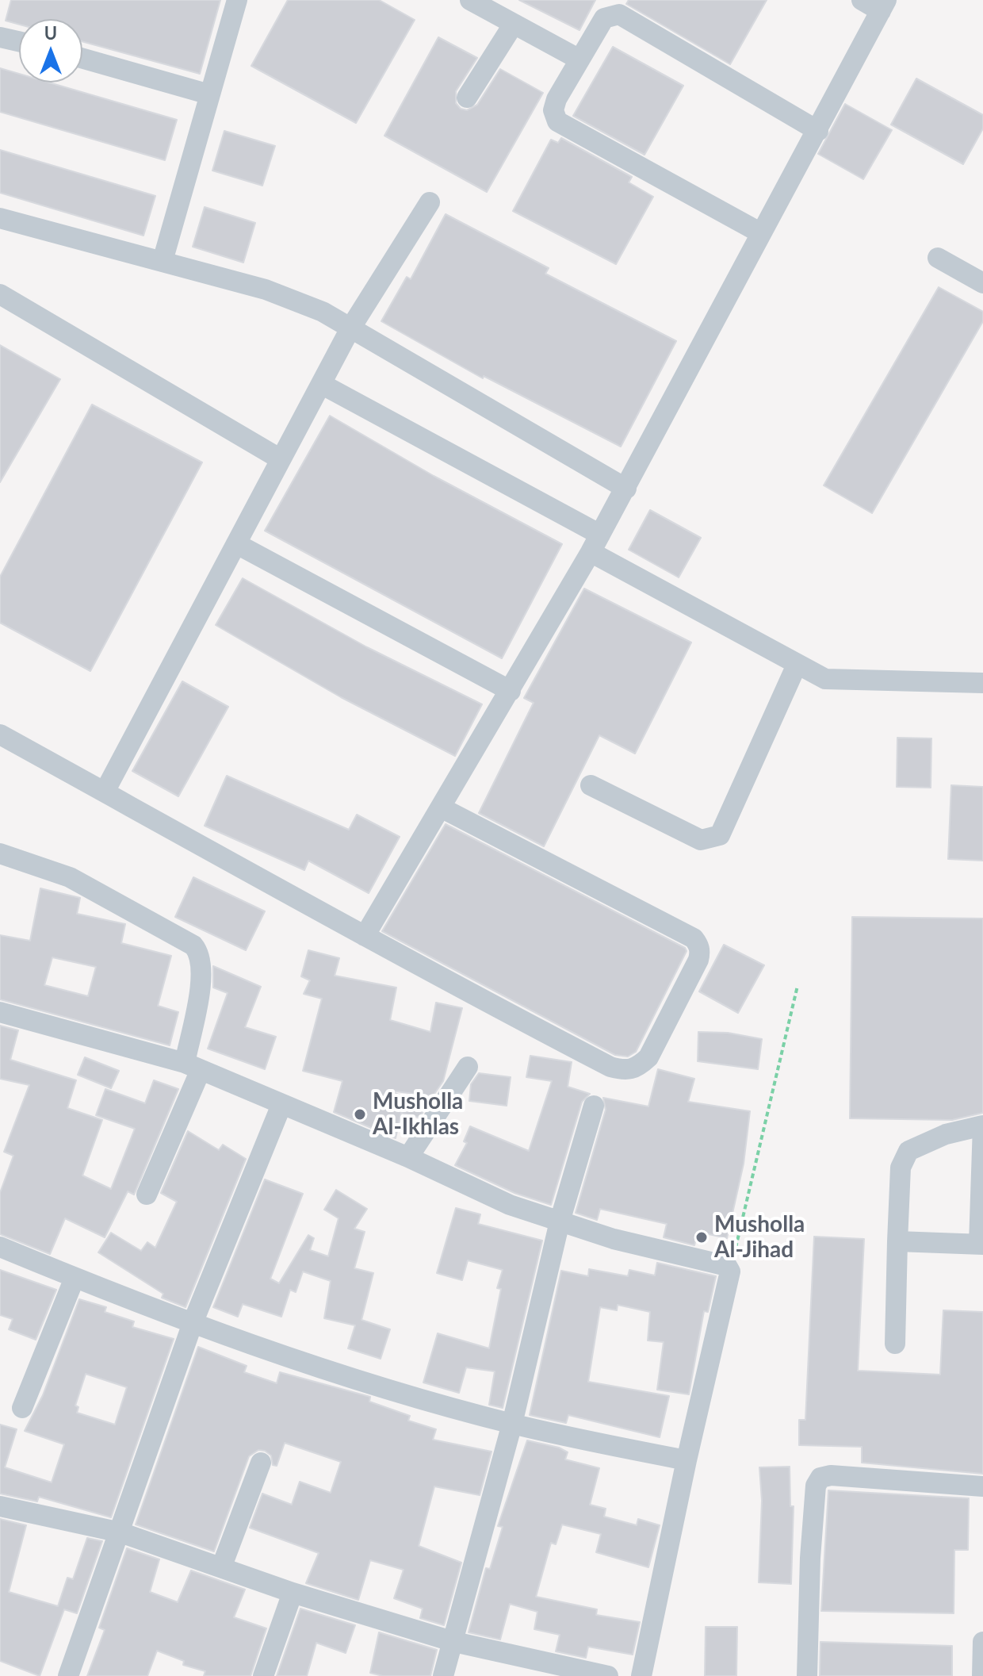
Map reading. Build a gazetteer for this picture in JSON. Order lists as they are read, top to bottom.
{
  "places": ["Musholla Al-Ikhlas", "Musholla Al-Jihad"],
  "north": "top"
}
